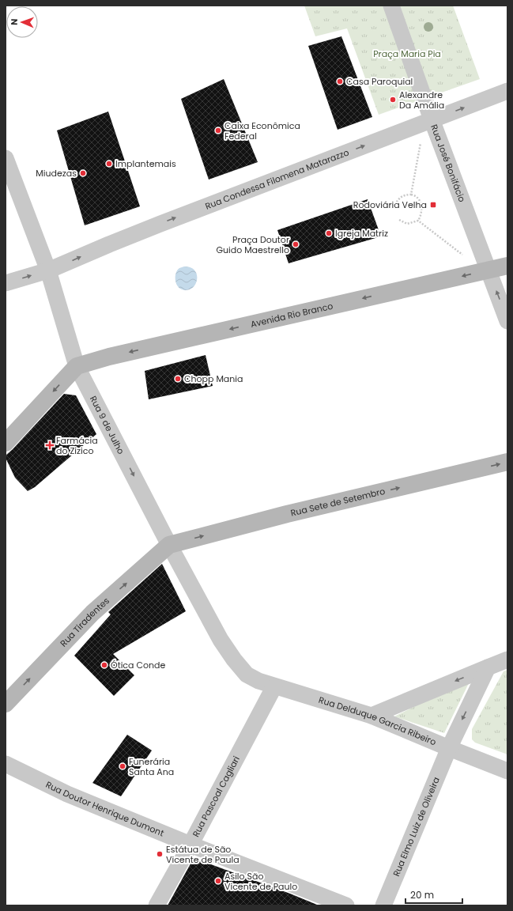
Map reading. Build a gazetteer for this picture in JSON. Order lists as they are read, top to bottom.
{
  "streets": {
    "main road": ["Avenida Rio Branco", "Rua Sete de Setembro", "Rua Tiradentes"],
    "street": [
      "Rua José Bonifácio",
      "Rua Condessa Filomena Matarazzo",
      "Rua 9 de Julho",
      "Rua Delduque Garcia Ribeiro",
      "Rua Pascoal Cagliari",
      "Rua Doutor Henrique Dumont",
      "Rua Elmo Luiz de Oliveira"
    ]
  },
  "crossings": [
    ["Rua José Bonifácio", "Rua Condessa Filomena Matarazzo"],
    ["Rua José Bonifácio", "Avenida Rio Branco"],
    ["Rua Condessa Filomena Matarazzo", "Rua 9 de Julho"],
    ["Avenida Rio Branco", "Rua 9 de Julho"],
    ["Rua 9 de Julho", "Rua Sete de Setembro"],
    ["Rua 9 de Julho", "Rua Tiradentes"],
    ["Rua 9 de Julho", "Rua Delduque Garcia Ribeiro"],
    ["Rua Sete de Setembro", "Rua Tiradentes"],
    ["Rua Delduque Garcia Ribeiro", "Rua Pascoal Cagliari"],
    ["Rua Delduque Garcia Ribeiro", "Rua Elmo Luiz de Oliveira"],
    ["Rua Pascoal Cagliari", "Rua Doutor Henrique Dumont"]
  ],
  "one_way": [
    "Rua Condessa Filomena Matarazzo",
    "Avenida Rio Branco",
    "Rua 9 de Julho",
    "Rua Sete de Setembro",
    "Rua Tiradentes"
  ],
  "parks": ["Praça Maria Pia"],
  "places": {
    "other": [
      "Casa Paroquial",
      "Alexandre Da Amália",
      "Caixa Econômica Federal",
      "Implantemais",
      "Miudezas",
      "Igreja Matriz",
      "Praça Doutor Guido Maestrello",
      "Chopp Mania",
      "Ótica Conde",
      "Funerária Santa Ana",
      "Estátua de São Vicente de Paula",
      "Asilo São Vicente de Paulo"
    ],
    "transit": ["Rodoviária Velha"],
    "health": ["Farmácia do Zizico"]
  },
  "scale_bar": "20 m",
  "north": "left"
}
